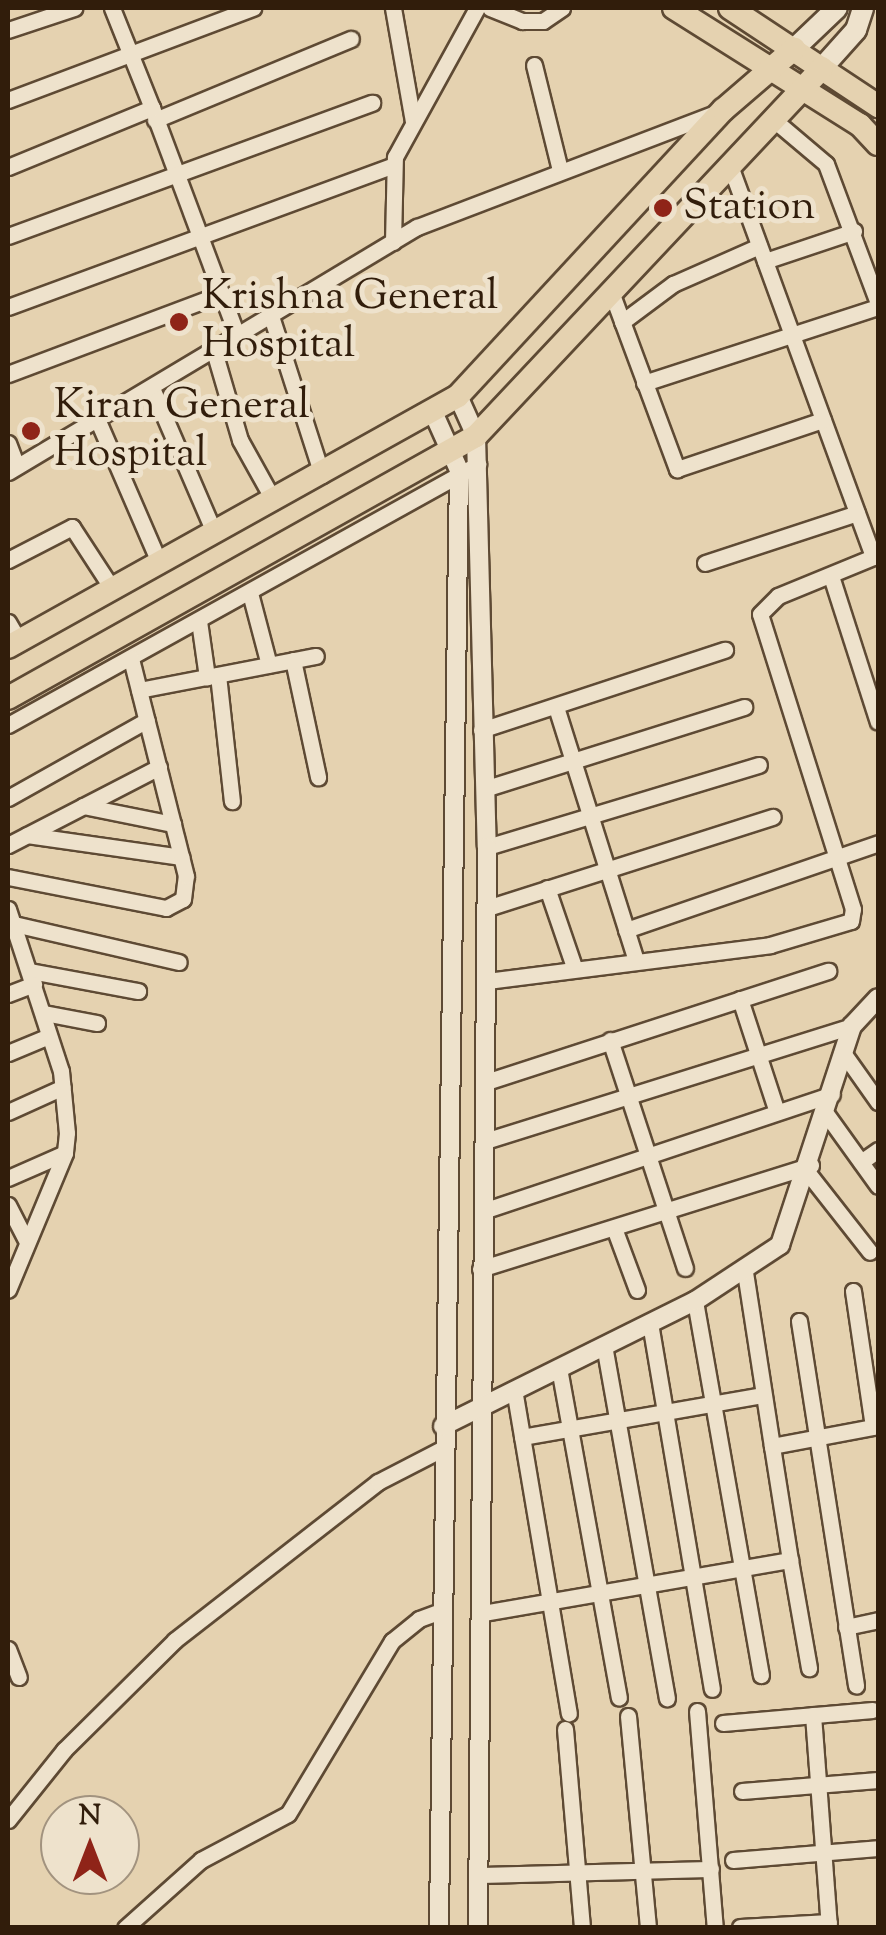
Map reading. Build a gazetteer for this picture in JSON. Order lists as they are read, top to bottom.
{
  "places": ["Station", "Krishna General Hospital", "Kiran General Hospital"],
  "north": "top"
}
